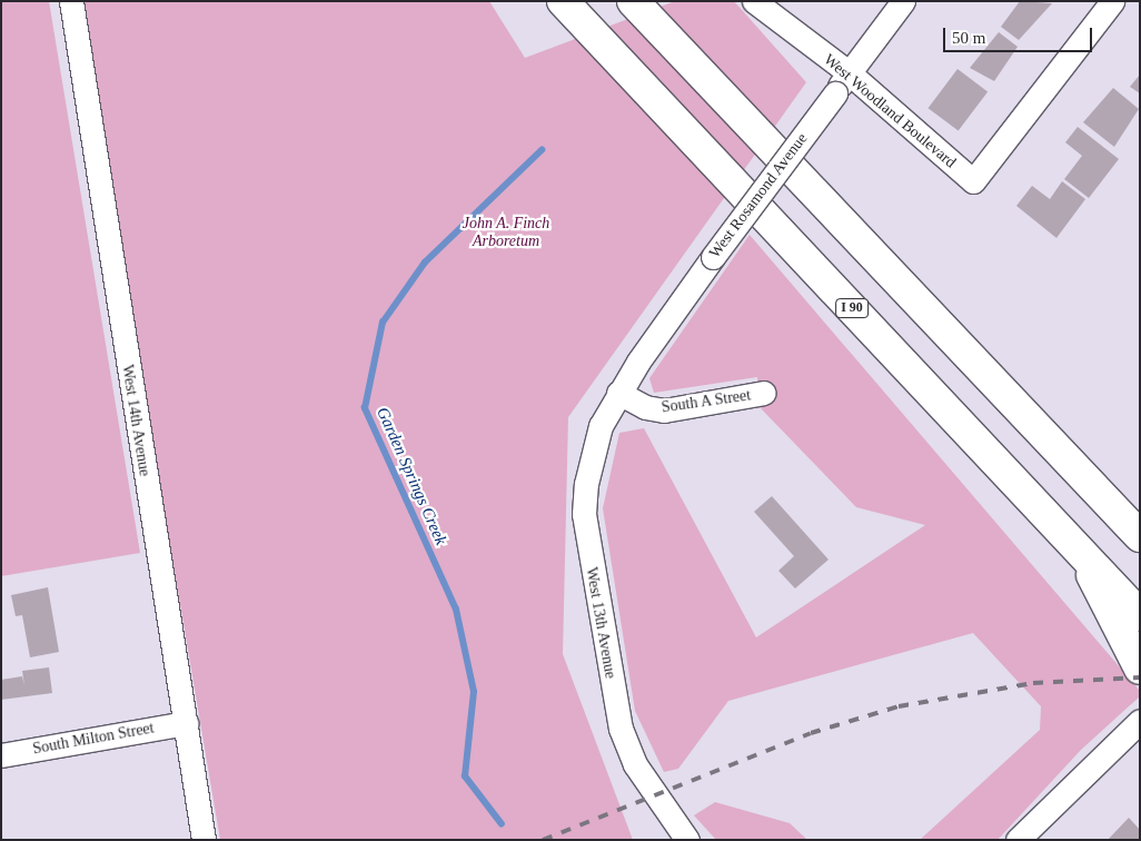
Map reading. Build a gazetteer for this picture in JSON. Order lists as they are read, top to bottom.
{
  "streets": {
    "highway": ["I 90"],
    "street": [
      "West Woodland Boulevard",
      "West Rosamond Avenue",
      "South A Street",
      "West 14th Avenue",
      "West 13th Avenue",
      "South Milton Street"
    ]
  },
  "crossings": [
    ["West Woodland Boulevard", "West Rosamond Avenue"],
    ["West Rosamond Avenue", "South A Street"],
    ["West Rosamond Avenue", "West 13th Avenue"],
    ["South A Street", "West 13th Avenue"],
    ["West 14th Avenue", "South Milton Street"]
  ],
  "water": ["Garden Springs Creek"],
  "parks": ["John A. Finch Arboretum"],
  "scale_bar": "50 m"
}
